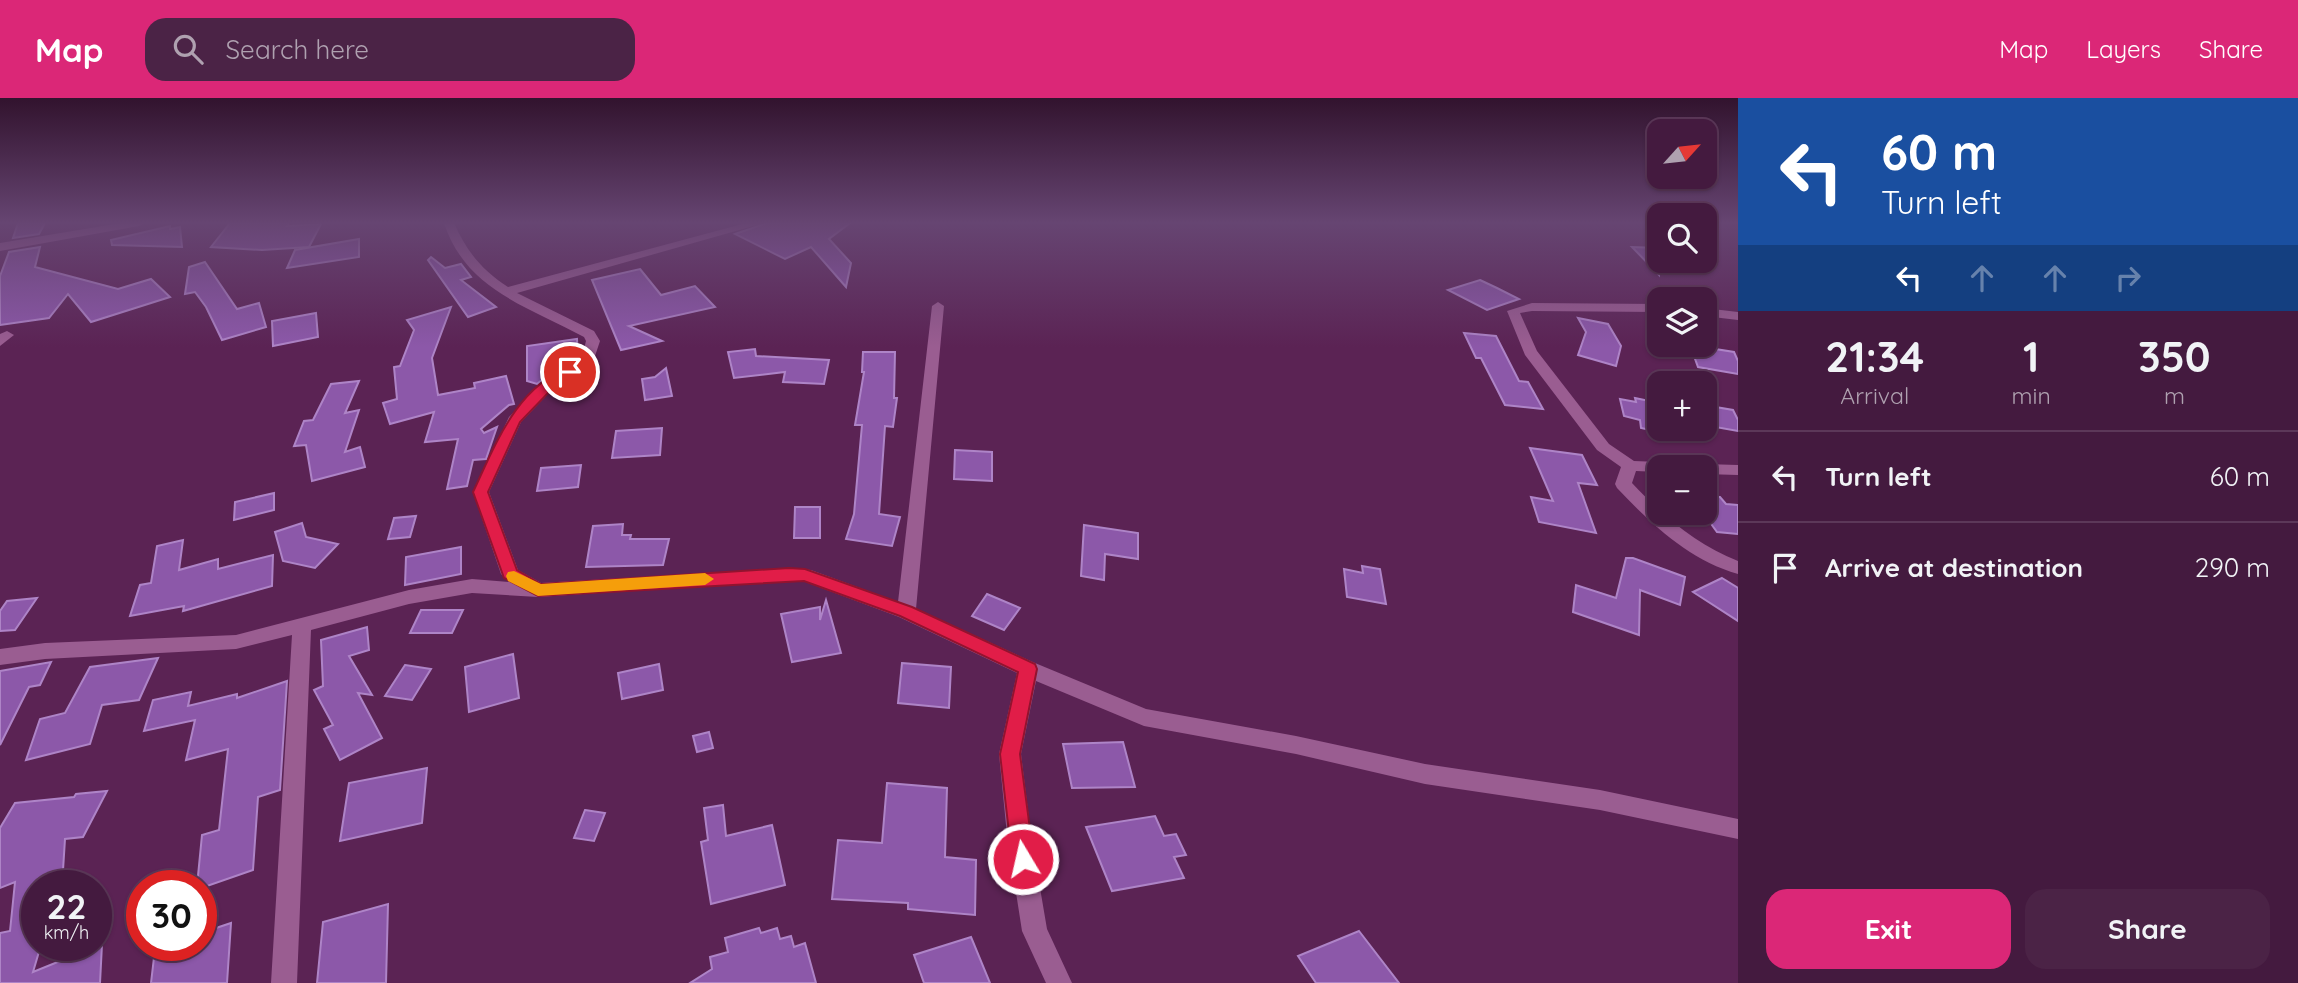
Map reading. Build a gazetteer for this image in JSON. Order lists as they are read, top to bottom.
{
  "north": "top right",
  "page": {
    "header": "Map",
    "search": "Search here",
    "nav": ["Map", "Layers", "Share"],
    "turn": ["60 m", "Turn left"],
    "map_buttons": ["+", "−"],
    "eta": [
      "21:34",
      "Arrival",
      "1",
      "min",
      "350",
      "m"
    ],
    "list": [
      {
        "name": "Turn left",
        "value": "60 m"
      },
      {
        "name": "Arrive at destination",
        "value": "290 m"
      }
    ],
    "speed": "22 km/h",
    "limit": "30",
    "buttons": ["Exit", "Share"]
  }
}
